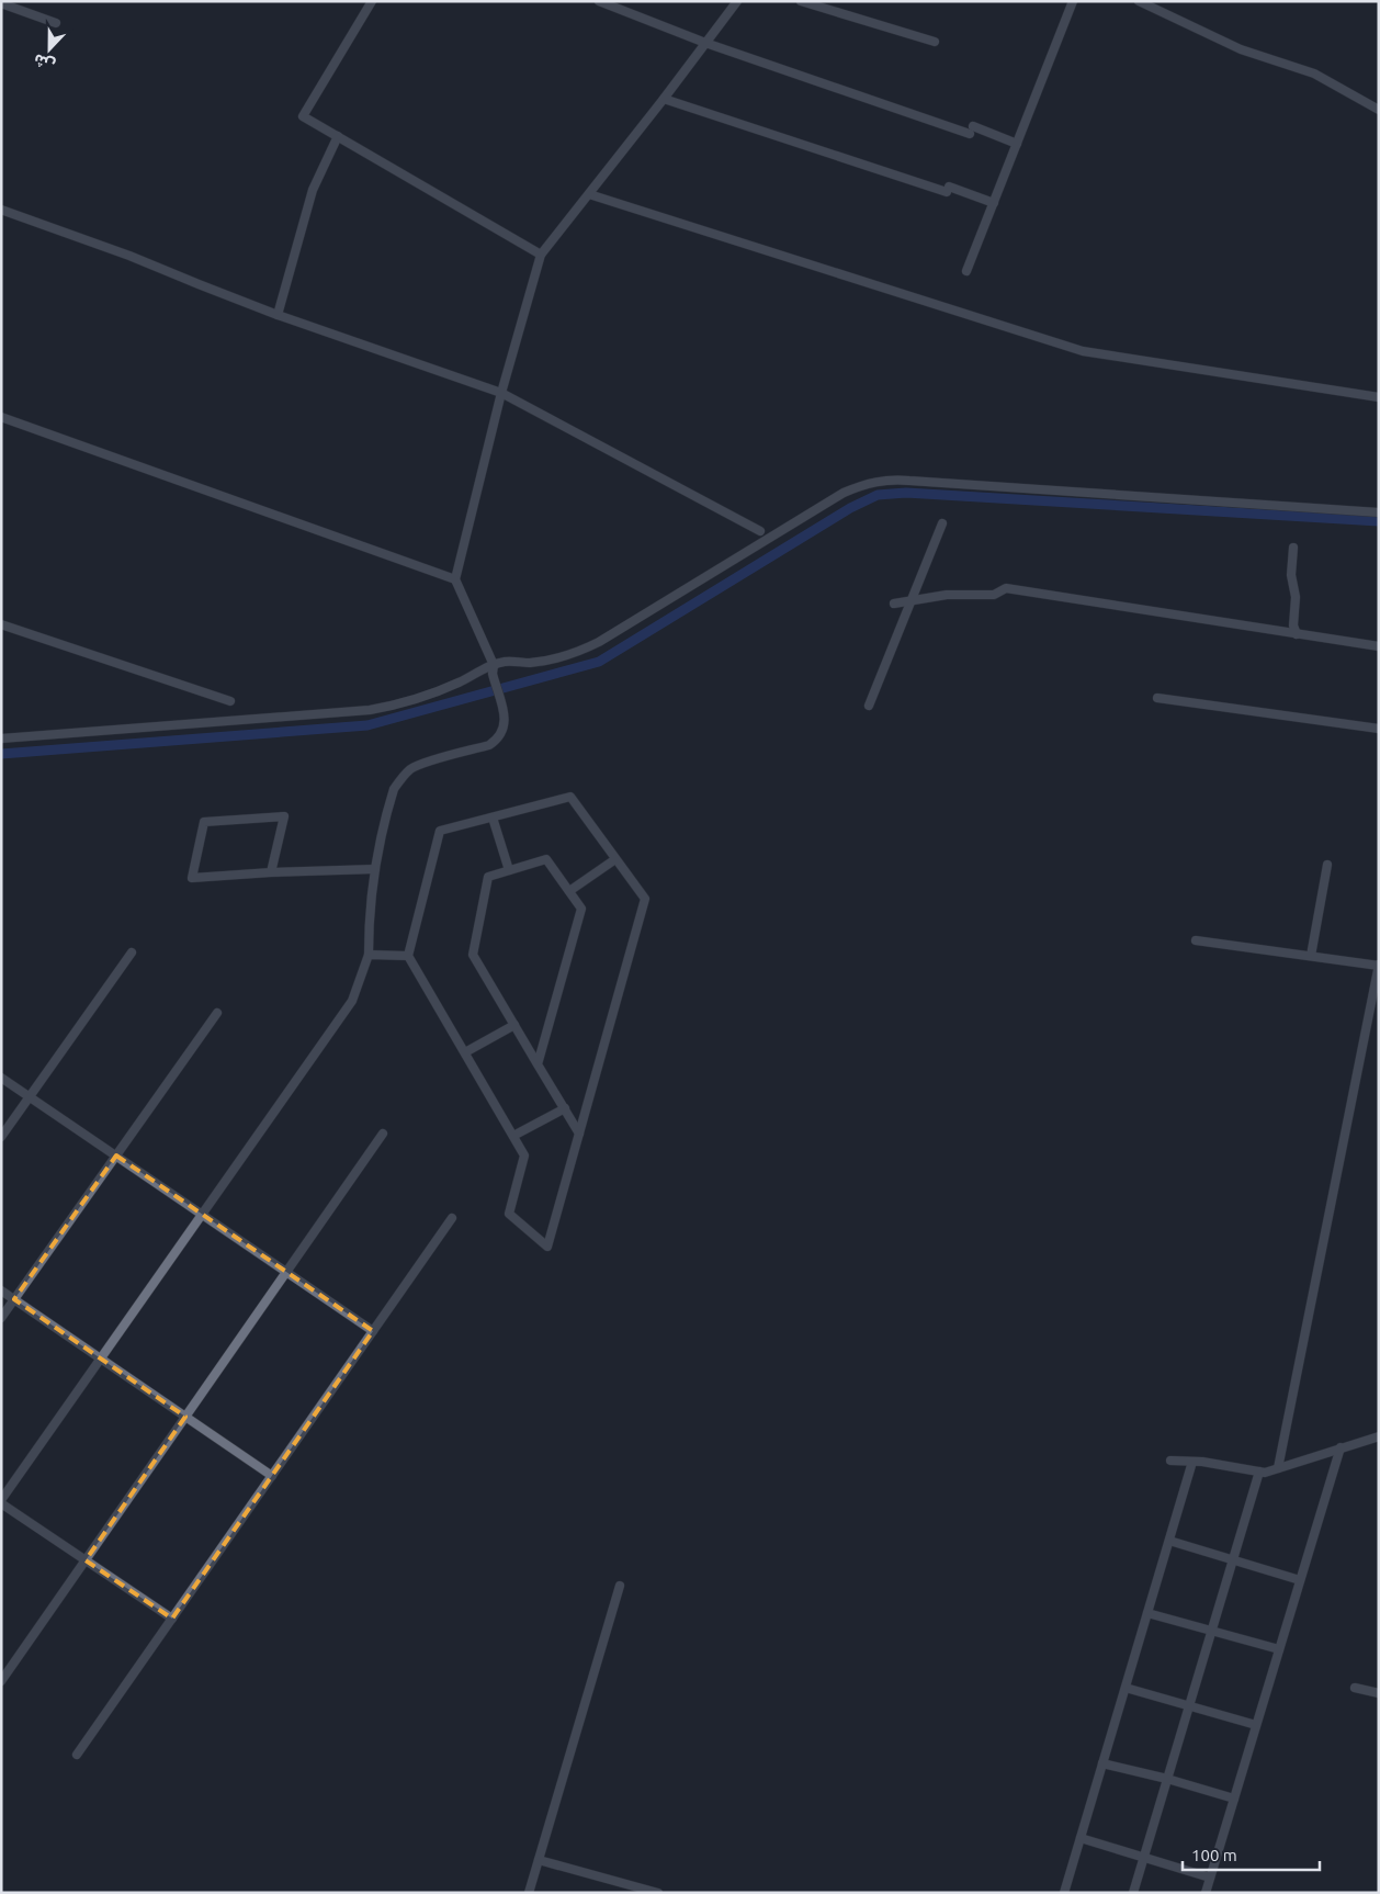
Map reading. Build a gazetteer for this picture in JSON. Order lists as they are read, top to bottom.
{
  "scale_bar": "100 m",
  "north": "bottom"
}
